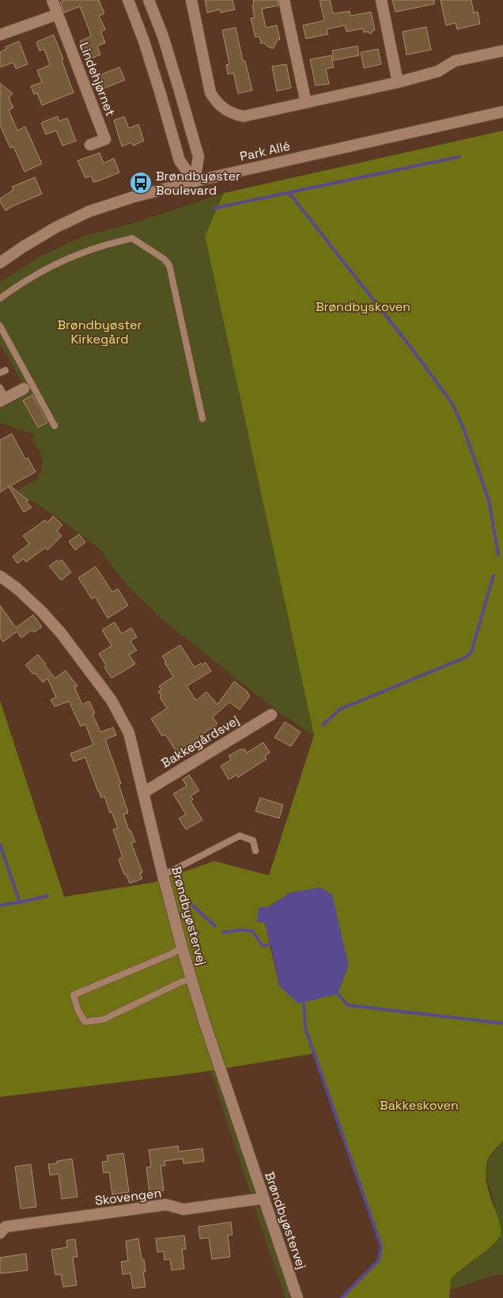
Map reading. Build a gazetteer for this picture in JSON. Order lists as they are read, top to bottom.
{
  "streets": {
    "street": [
      "Lindehjørnet",
      "Park Allé",
      "Bakkegårdsvej",
      "Brøndbyøstervej",
      "Skovengen"
    ]
  },
  "crossings": [
    ["Bakkegårdsvej", "Brøndbyøstervej"],
    ["Brøndbyøstervej", "Skovengen"]
  ],
  "parks": ["Brøndbyskoven", "Brøndbyøster Kirkegård", "Bakkeskoven"],
  "places": {
    "bus stop": ["Brøndbyøster Boulevard"]
  }
}
